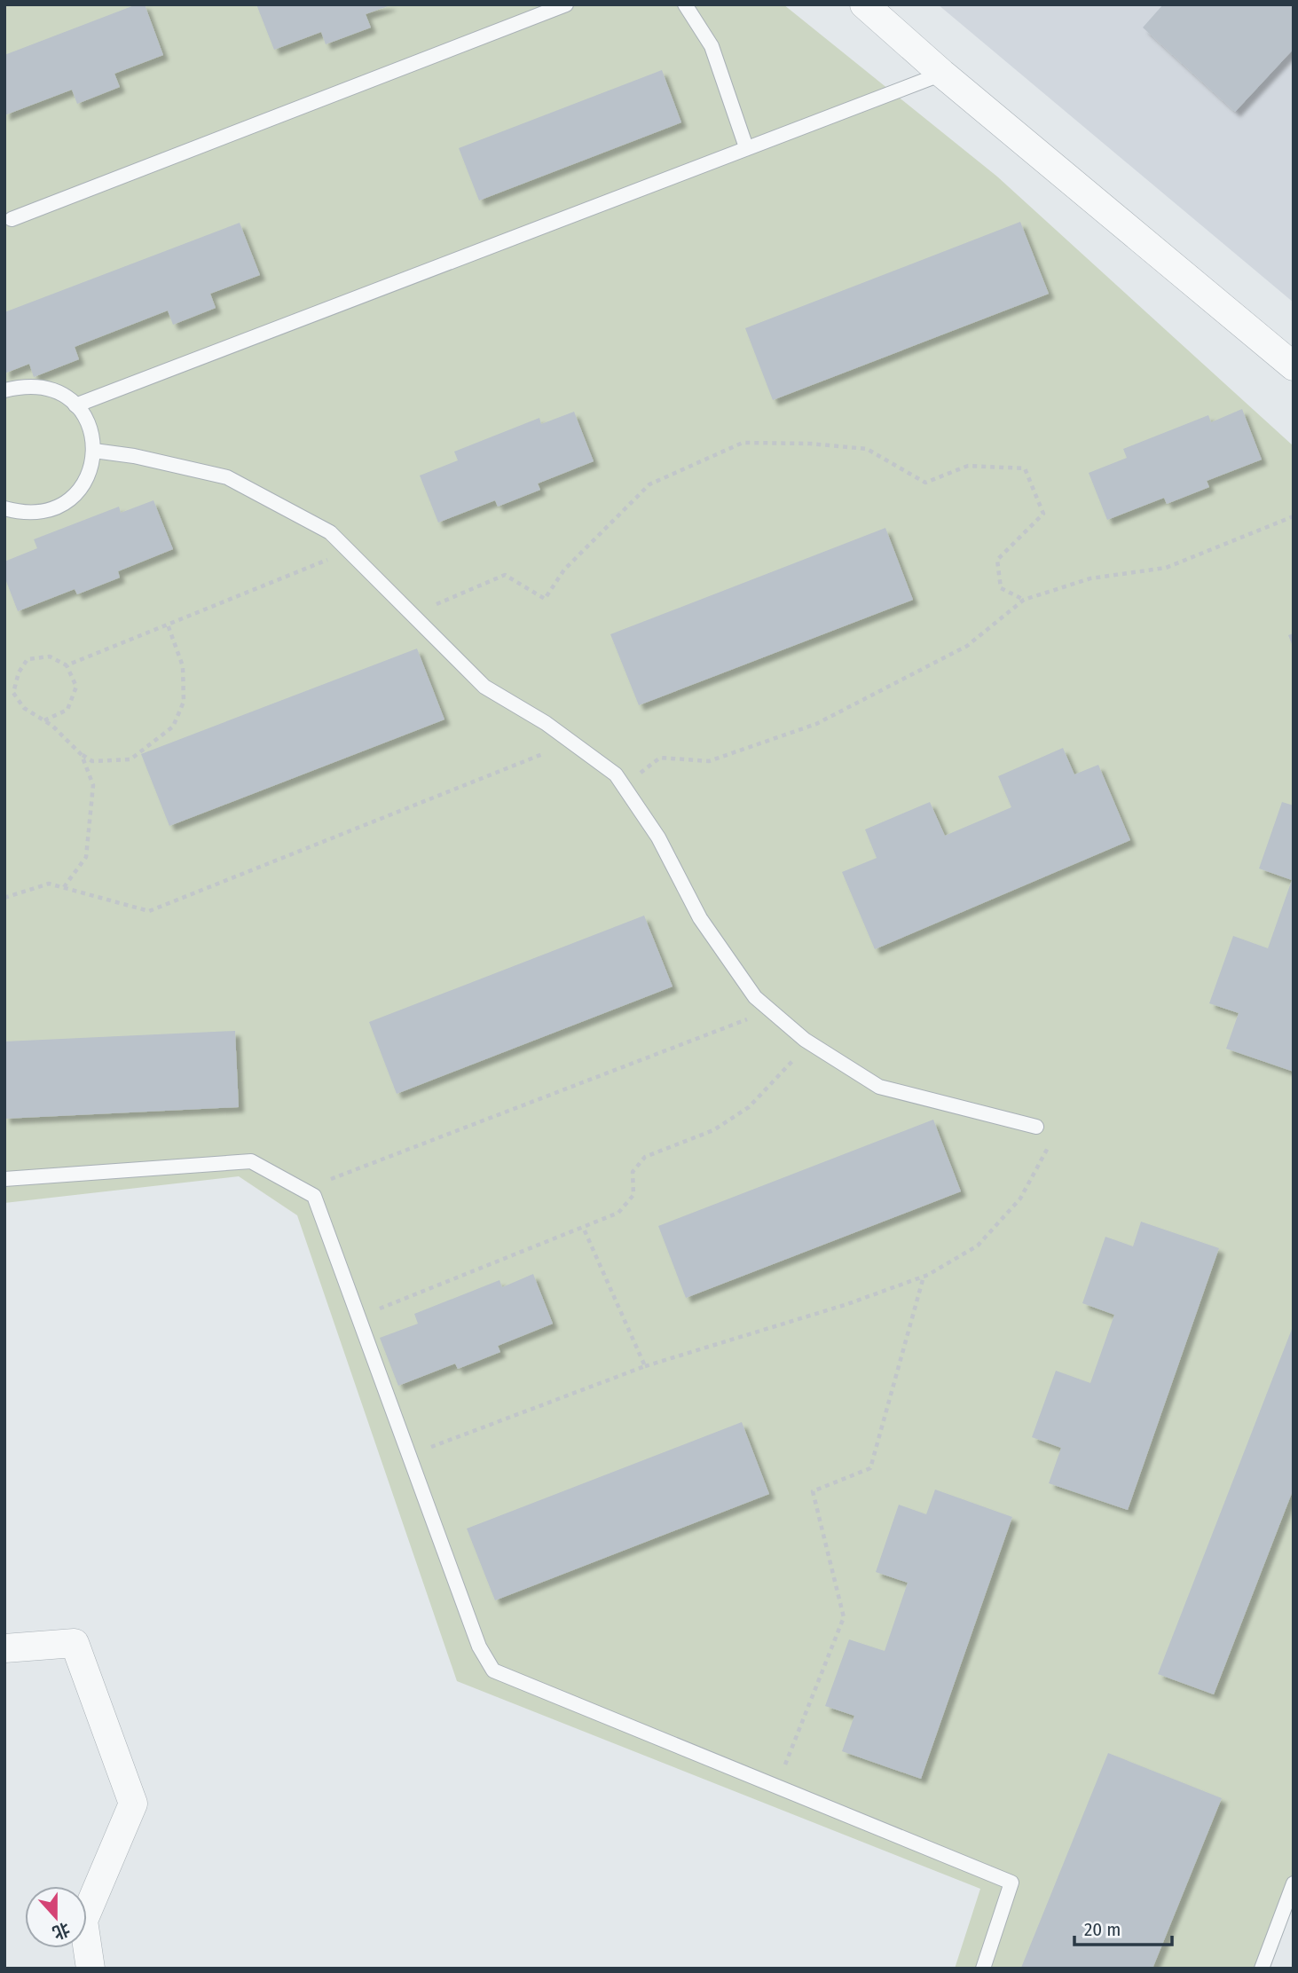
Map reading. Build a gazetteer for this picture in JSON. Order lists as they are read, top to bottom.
{
  "scale_bar": "20 m",
  "north": "bottom"
}
